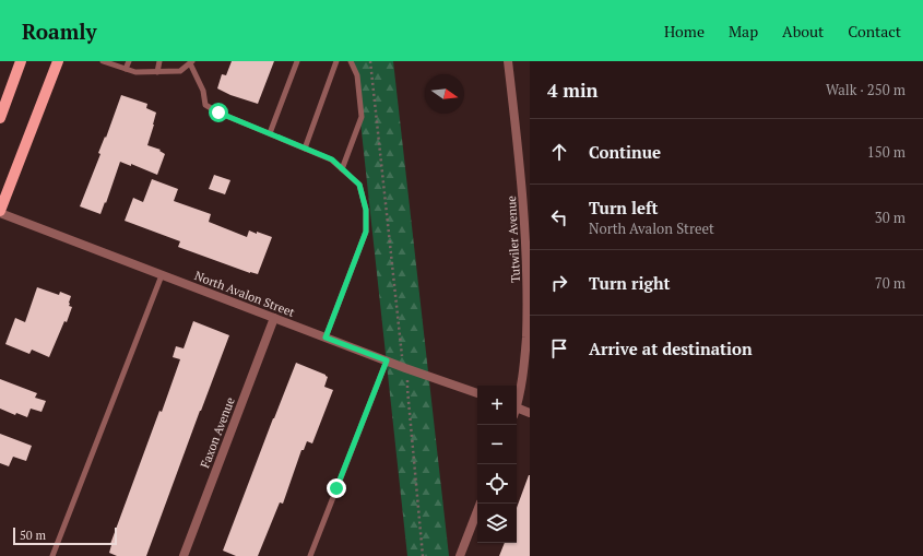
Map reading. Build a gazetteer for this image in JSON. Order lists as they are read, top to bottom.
{
  "streets": {
    "street": ["Tutwiler Avenue", "North Avalon Street", "Faxon Avenue"]
  },
  "crossings": [
    ["North Avalon Street", "Faxon Avenue"]
  ],
  "scale_bar": "50 m",
  "north": "right",
  "page": {
    "header": "Roamly",
    "nav": [
      "Home",
      "Map",
      "About",
      "Contact"
    ],
    "heading": ["4 min", "Walk · 250 m"],
    "list": [
      ["Continue", "150 m"],
      ["Turn left", "North Avalon Street", "30 m"],
      ["Turn right", "70 m"],
      "Arrive at destination"
    ],
    "map_buttons": ["+", "−"],
    "scale": "50 m"
  }
}
